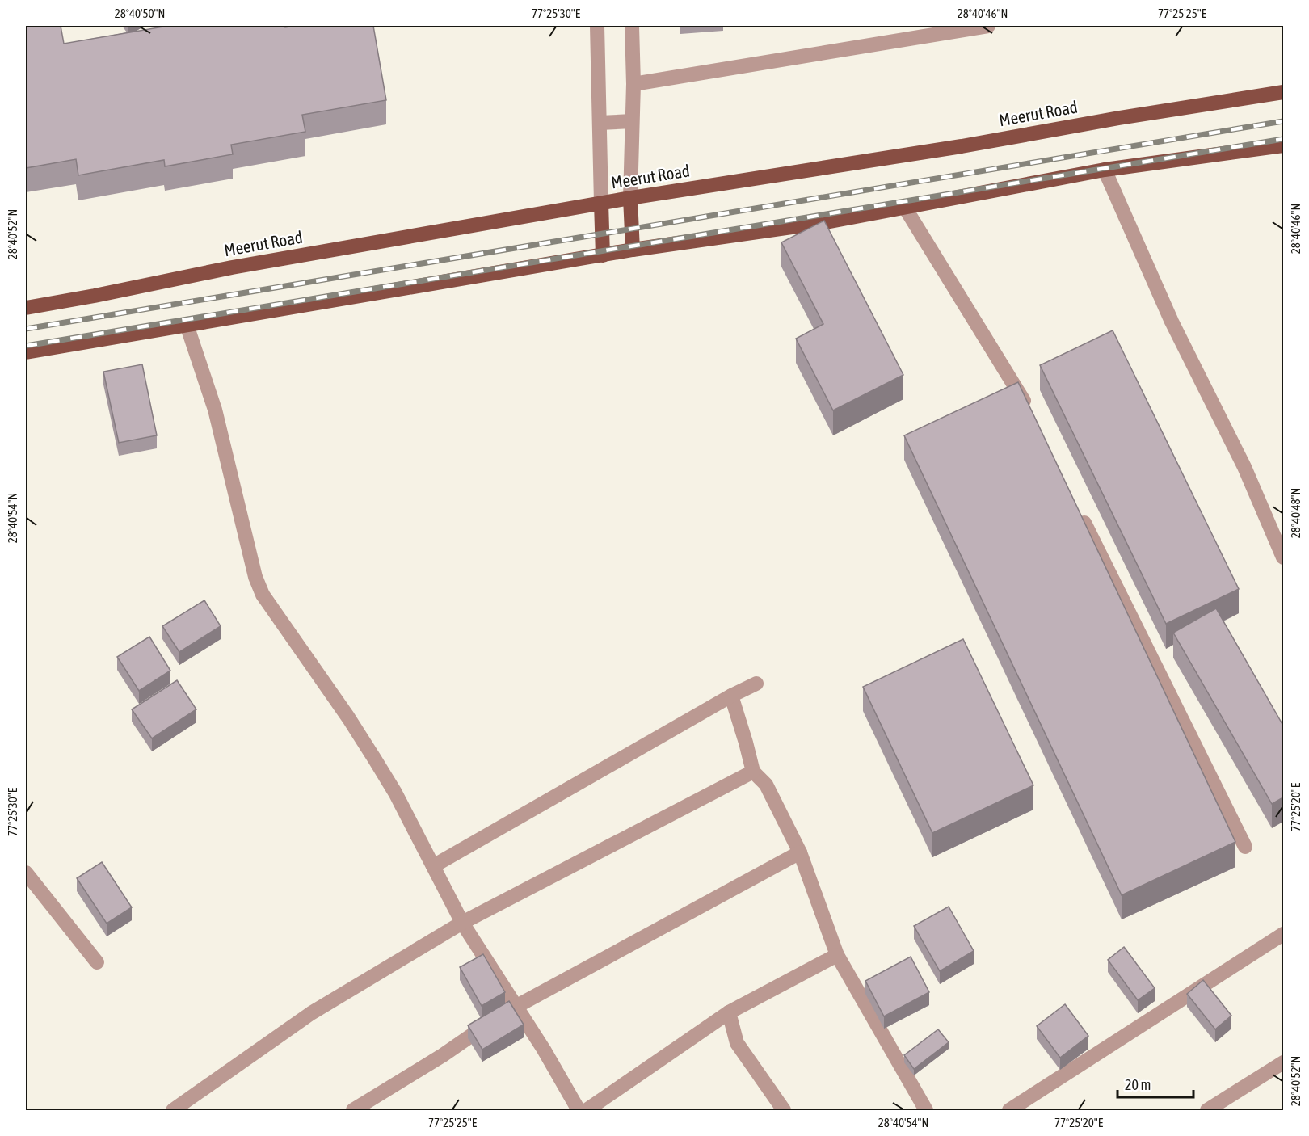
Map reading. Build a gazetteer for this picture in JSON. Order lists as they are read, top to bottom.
{
  "streets": {
    "main road": ["Meerut Road"]
  },
  "scale_bar": "20 m",
  "coordinates": [
    "28°40'50\"N",
    "77°25'30\"E",
    "28°40'46\"N",
    "77°25'25\"E",
    "28°40'52\"N",
    "28°40'48\"N",
    "28°40'54\"N",
    "77°25'20\"E"
  ]
}
